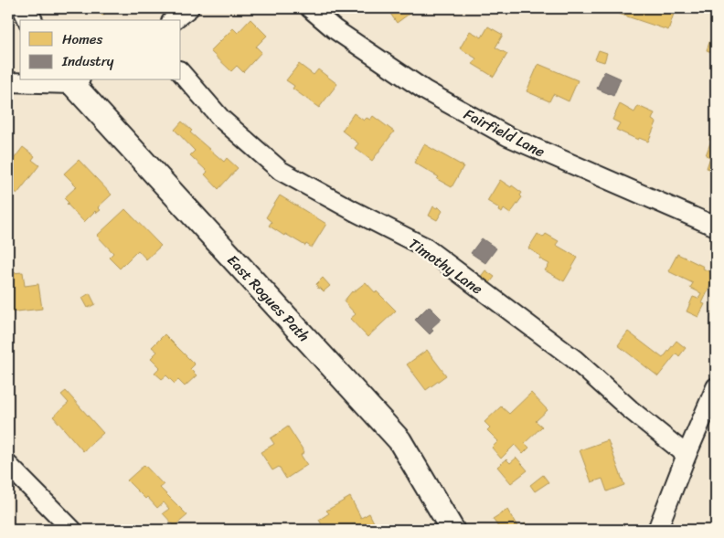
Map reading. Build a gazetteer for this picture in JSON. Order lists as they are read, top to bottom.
{
  "streets": {
    "street": ["Fairfield Lane", "Timothy Lane", "East Rogues Path"]
  },
  "legend": ["Homes", "Industry"]
}
